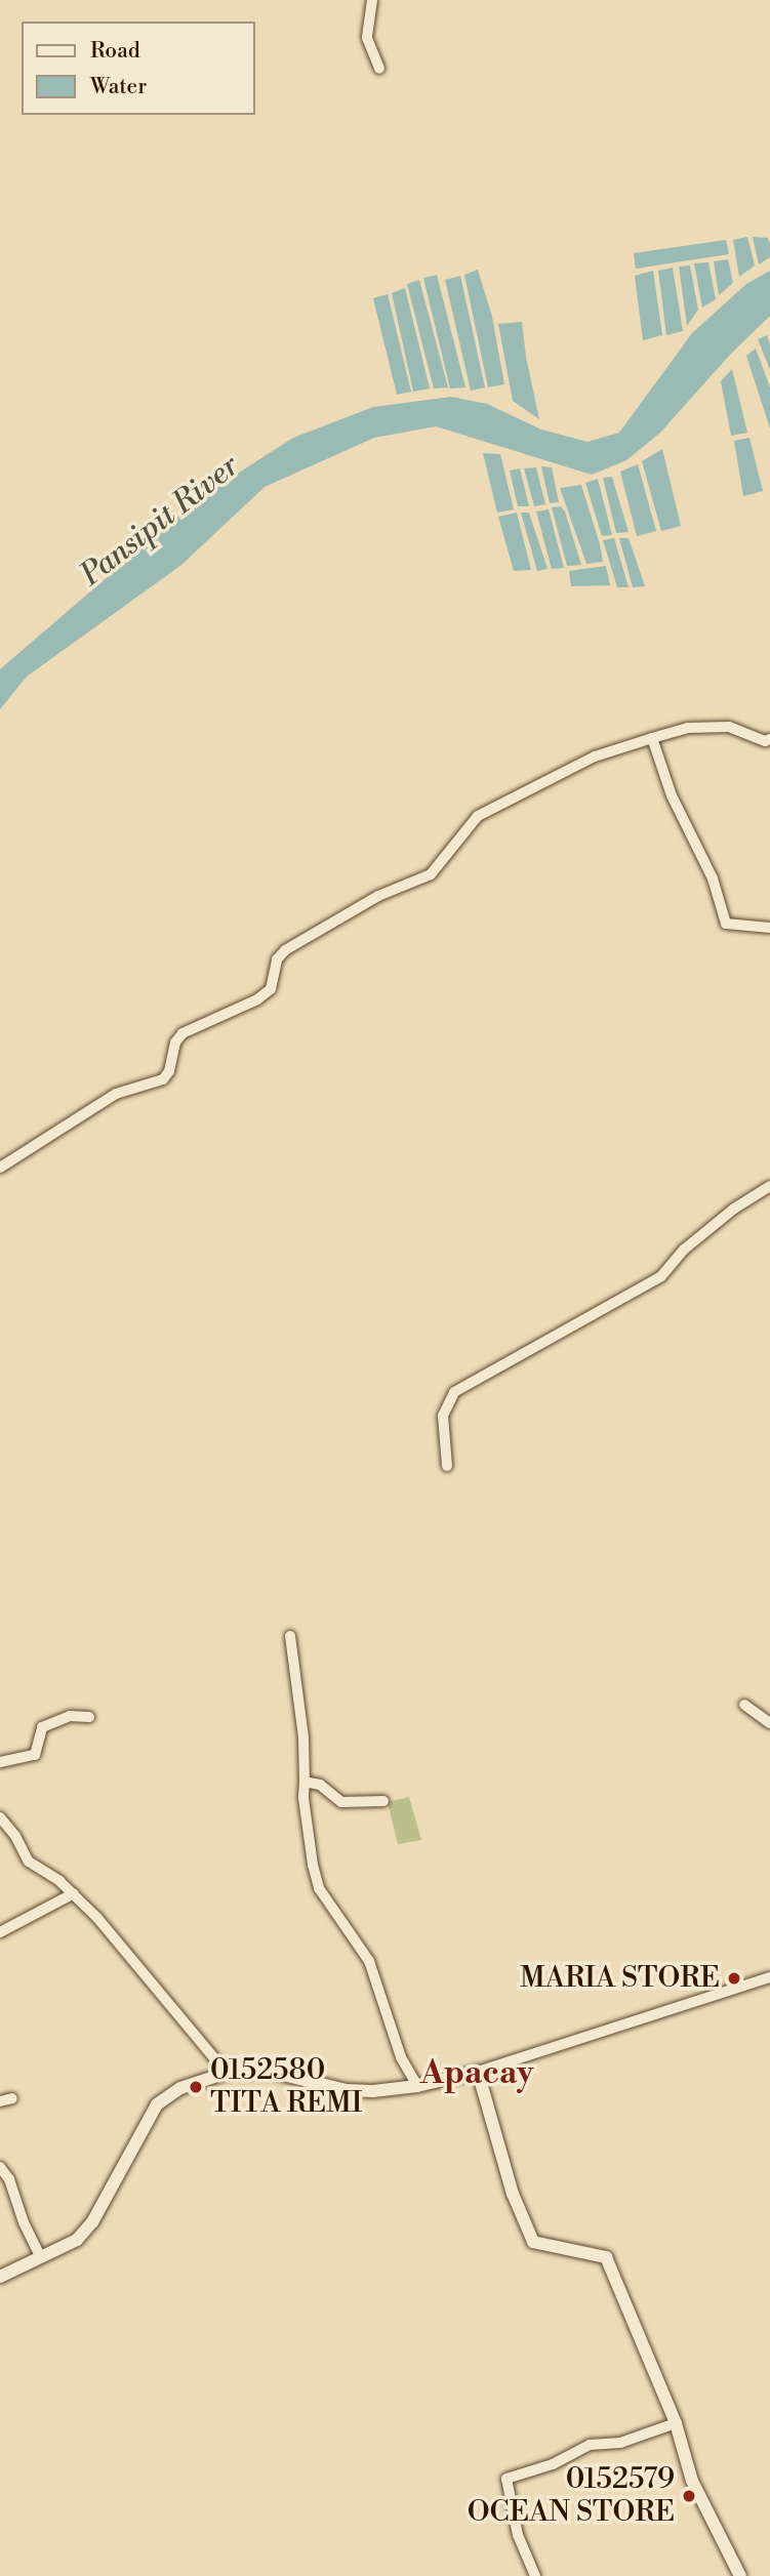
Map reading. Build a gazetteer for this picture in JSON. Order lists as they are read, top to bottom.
{
  "districts": ["Apacay"],
  "water": ["Pansipit River"],
  "places": ["MARIA STORE", "0152580 TITA REMI", "0152579 OCEAN STORE"],
  "legend": ["Road", "Water"]
}
